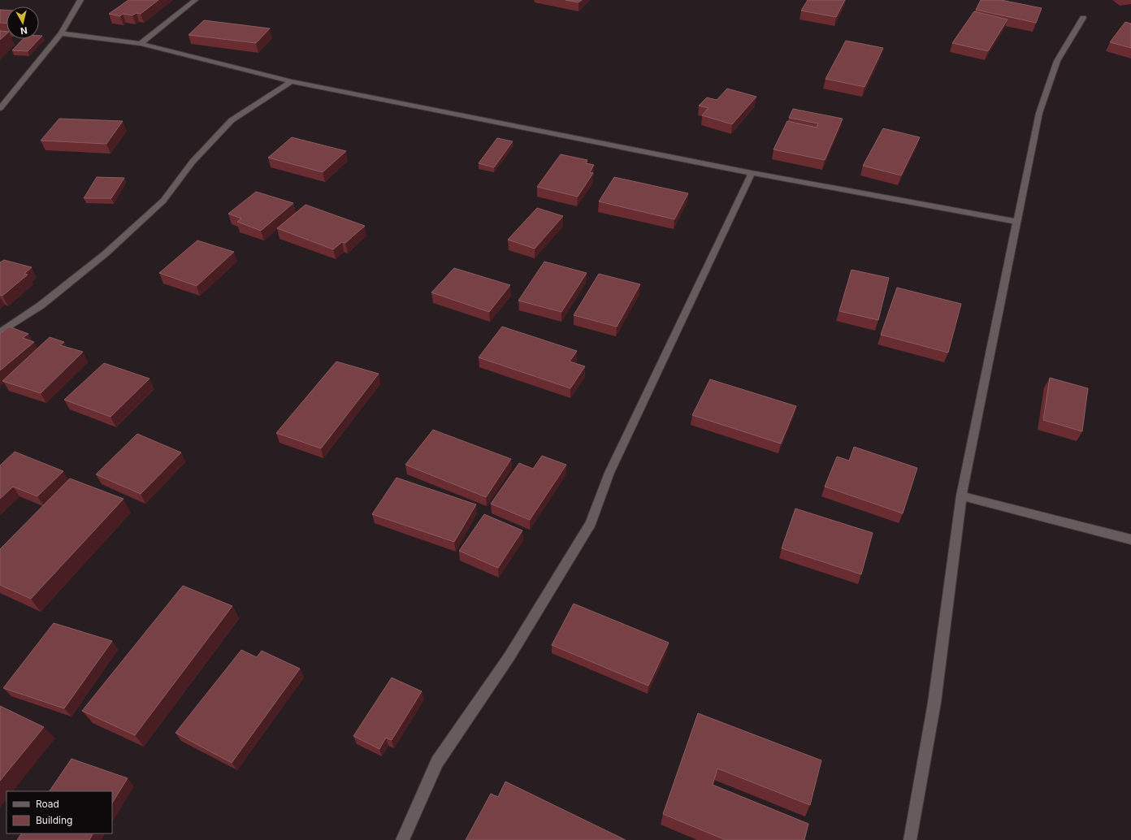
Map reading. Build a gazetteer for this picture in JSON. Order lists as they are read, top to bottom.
{
  "legend": ["Road", "Building"],
  "north": "bottom"
}
